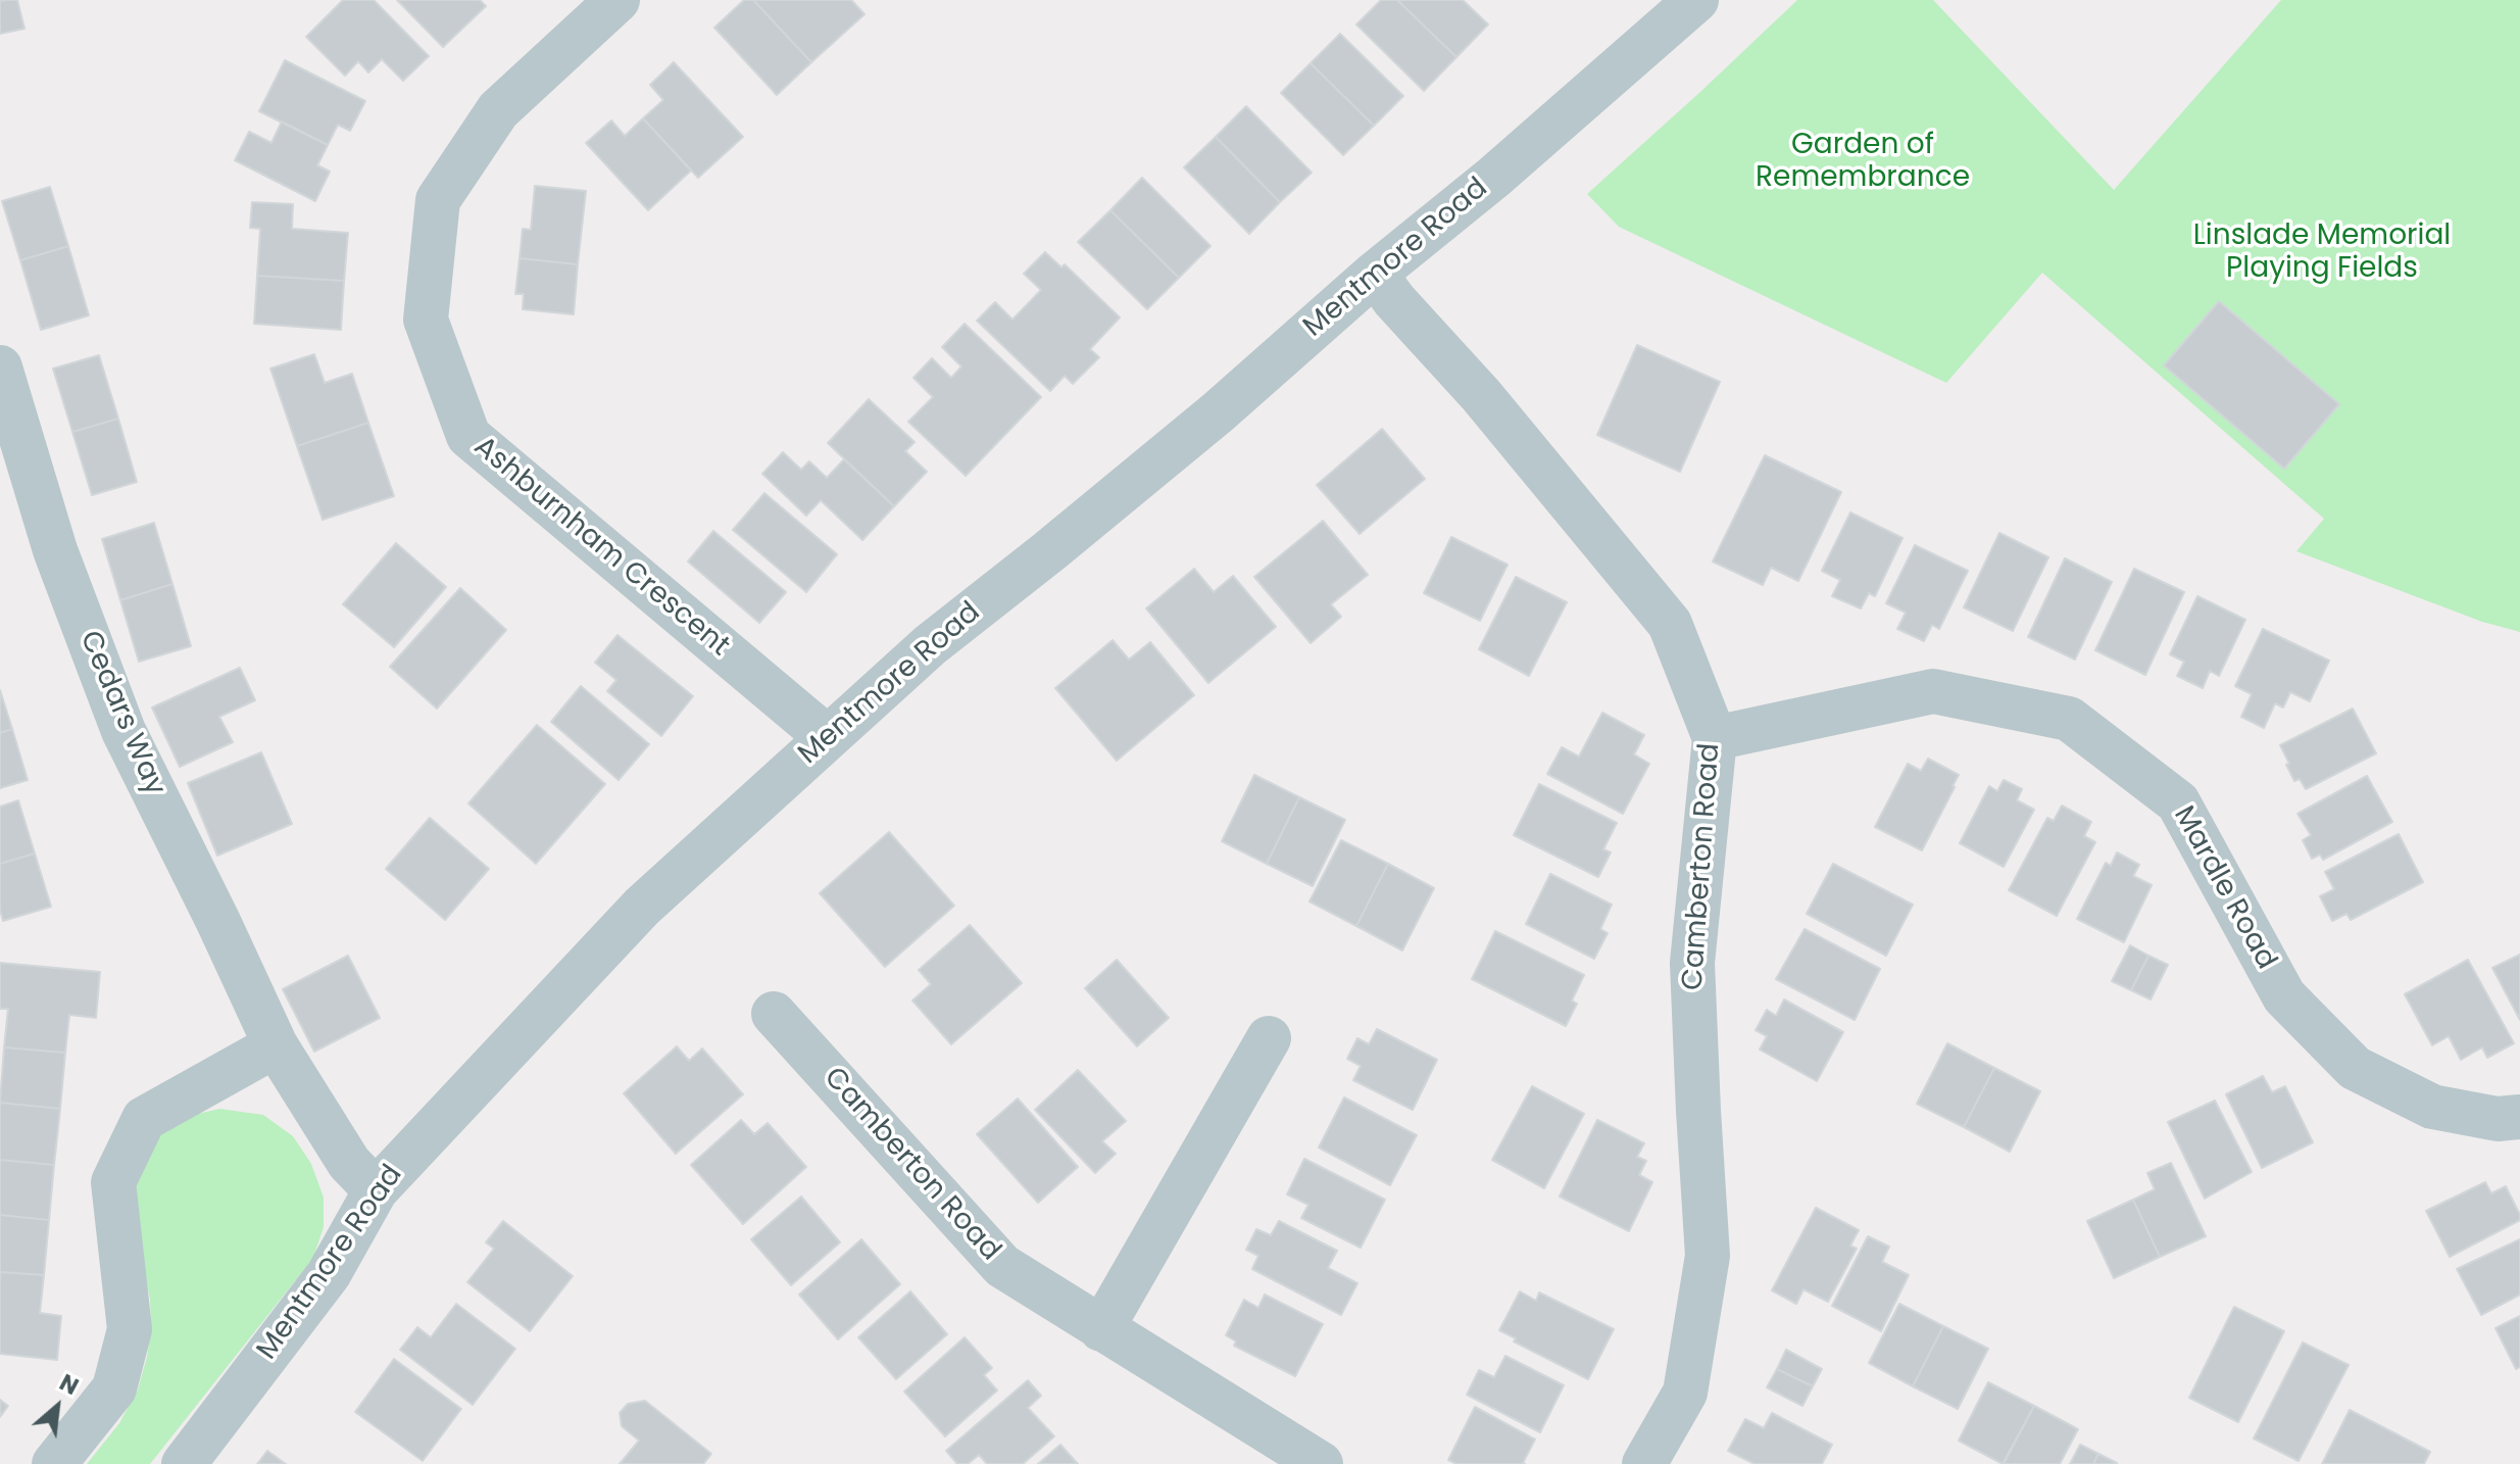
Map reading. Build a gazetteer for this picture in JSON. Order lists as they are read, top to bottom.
{
  "streets": {
    "street": [
      "Mentmore Road",
      "Ashburnham Crescent",
      "Cedars Way",
      "Camberton Road",
      "Mardle Road"
    ]
  },
  "crossings": [
    ["Mentmore Road", "Ashburnham Crescent"],
    ["Mentmore Road", "Cedars Way"],
    ["Mentmore Road", "Camberton Road"],
    ["Camberton Road", "Mardle Road"]
  ],
  "parks": ["Garden of Remembrance", "Linslade Memorial Playing Fields"],
  "north": "top right"
}
